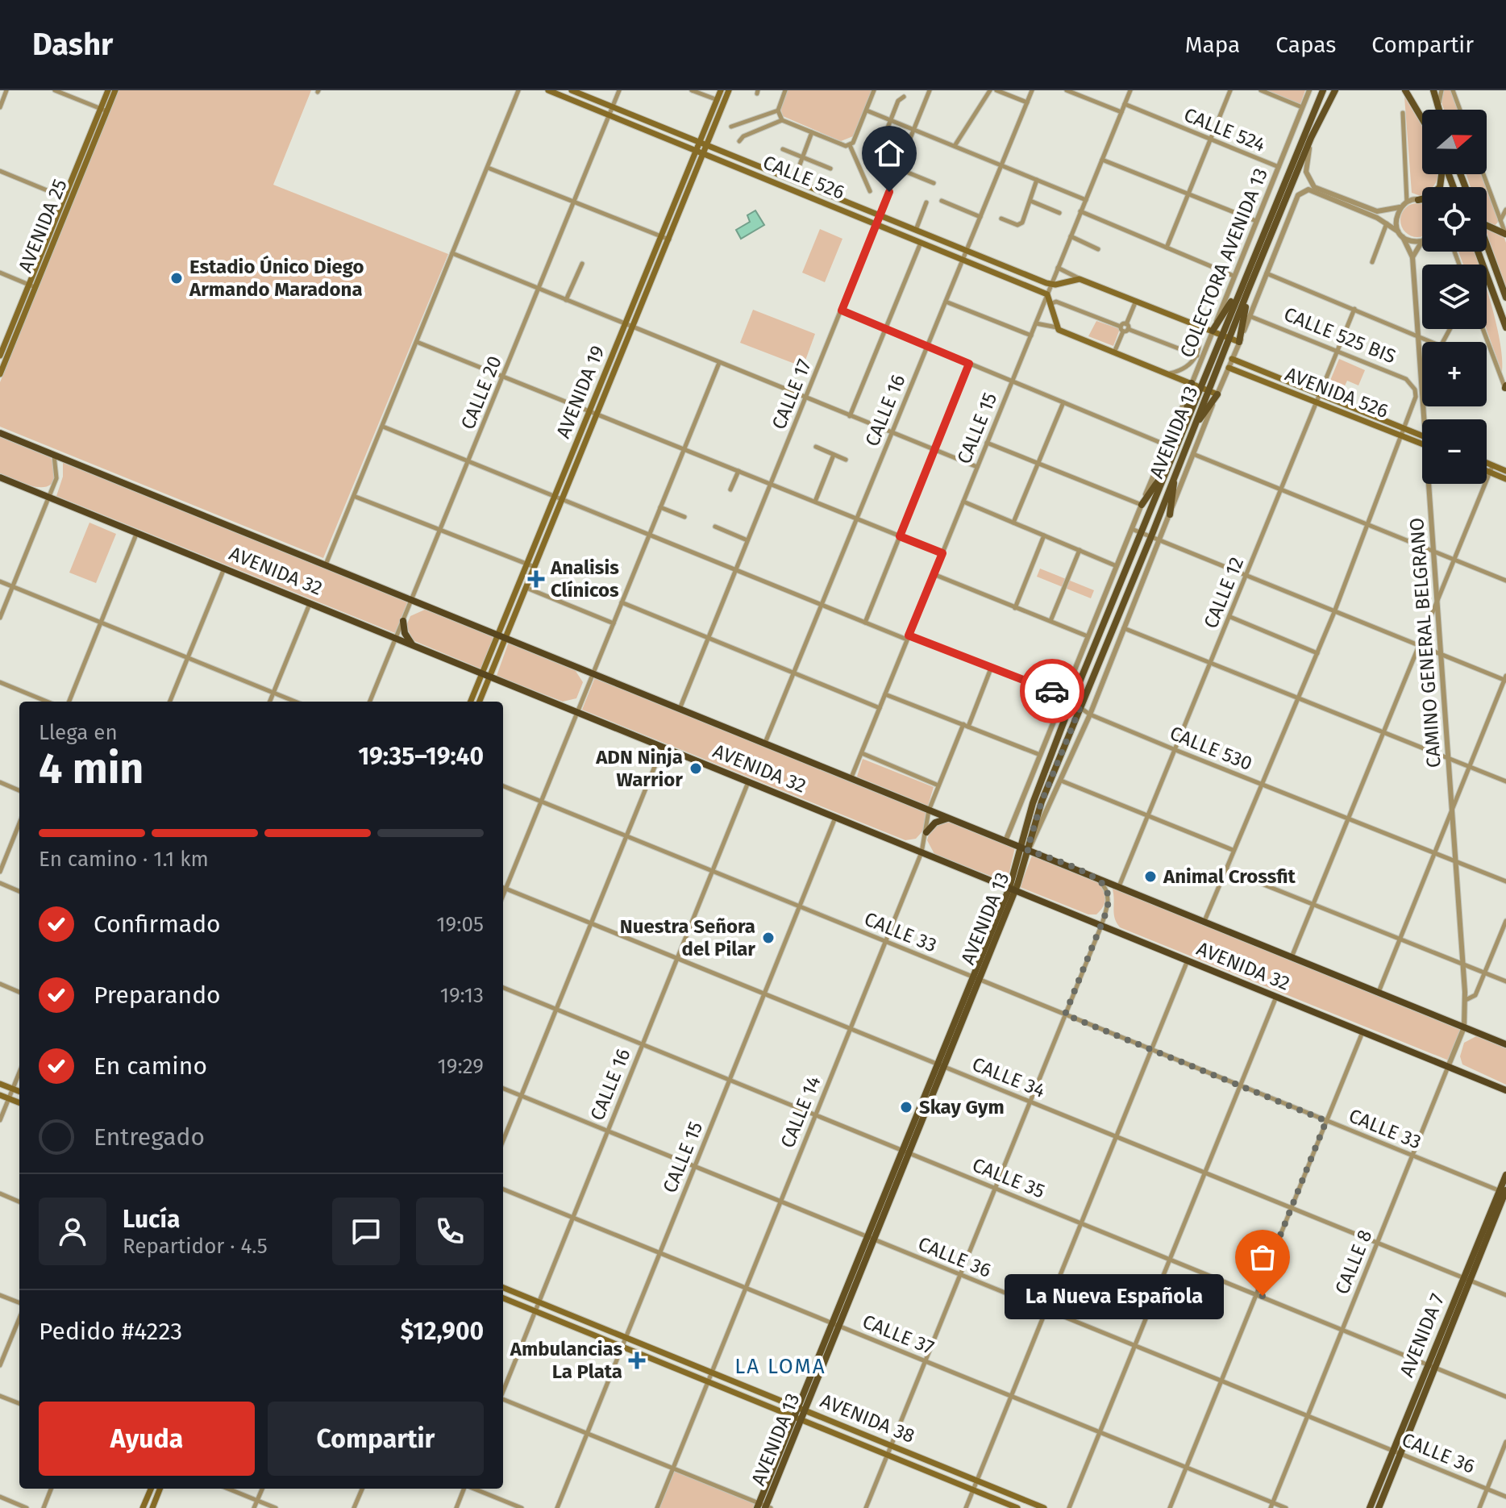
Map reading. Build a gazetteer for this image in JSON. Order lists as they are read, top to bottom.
{
  "streets": {
    "highway": ["AVENIDA 32"],
    "main road": [
      "CALLE 526",
      "AVENIDA 25",
      "AVENIDA 19",
      "AVENIDA 526",
      "AVENIDA 13",
      "AVENIDA 7",
      "AVENIDA 38"
    ],
    "street": [
      "CALLE 524",
      "COLECTORA AVENIDA 13",
      "CALLE 525 BIS",
      "CALLE 20",
      "CALLE 17",
      "CALLE 16",
      "CALLE 15",
      "CALLE 12",
      "CAMINO GENERAL BELGRANO",
      "CALLE 530",
      "CALLE 33",
      "CALLE 34",
      "CALLE 14",
      "CALLE 35",
      "CALLE 36",
      "CALLE 8",
      "CALLE 37"
    ]
  },
  "crossings": [
    ["CALLE 524", "COLECTORA AVENIDA 13"],
    ["CALLE 524", "CALLE 15"],
    ["CALLE 526", "AVENIDA 19"],
    ["CALLE 526", "CALLE 20"],
    ["CALLE 526", "CALLE 17"],
    ["CALLE 526", "CALLE 16"],
    ["CALLE 526", "CALLE 15"],
    ["COLECTORA AVENIDA 13", "AVENIDA 32"],
    ["COLECTORA AVENIDA 13", "CALLE 530"],
    ["CALLE 525 BIS", "AVENIDA 526"],
    ["CALLE 525 BIS", "CALLE 12"],
    ["AVENIDA 19", "AVENIDA 32"],
    ["AVENIDA 19", "CALLE 530"],
    ["CALLE 20", "AVENIDA 32"],
    ["CALLE 20", "CALLE 530"],
    ["AVENIDA 526", "CALLE 12"],
    ["CALLE 17", "AVENIDA 32"],
    ["CALLE 17", "CALLE 530"],
    ["CALLE 16", "AVENIDA 32"],
    ["CALLE 16", "CALLE 530"],
    ["CALLE 16", "CALLE 33"],
    ["CALLE 16", "CALLE 34"],
    ["CALLE 16", "CALLE 35"],
    ["CALLE 16", "CALLE 36"],
    ["CALLE 16", "CALLE 37"],
    ["CALLE 16", "AVENIDA 38"],
    ["CALLE 15", "AVENIDA 32"],
    ["CALLE 15", "CALLE 530"],
    ["CALLE 15", "CALLE 33"],
    ["CALLE 15", "CALLE 34"],
    ["CALLE 15", "CALLE 35"],
    ["CALLE 15", "CALLE 36"],
    ["CALLE 15", "CALLE 37"],
    ["CALLE 15", "AVENIDA 38"],
    ["AVENIDA 13", "AVENIDA 32"],
    ["AVENIDA 13", "CALLE 530"],
    ["AVENIDA 13", "CALLE 33"],
    ["AVENIDA 13", "CALLE 34"],
    ["AVENIDA 13", "CALLE 35"],
    ["AVENIDA 13", "CALLE 36"],
    ["AVENIDA 13", "CALLE 37"],
    ["AVENIDA 13", "AVENIDA 38"],
    ["AVENIDA 32", "CALLE 12"],
    ["AVENIDA 32", "CAMINO GENERAL BELGRANO"],
    ["AVENIDA 32", "CALLE 14"],
    ["AVENIDA 32", "CALLE 8"],
    ["CALLE 12", "CALLE 530"],
    ["CAMINO GENERAL BELGRANO", "CALLE 530"],
    ["CAMINO GENERAL BELGRANO", "CALLE 8"],
    ["CALLE 530", "CALLE 14"],
    ["CALLE 33", "CALLE 14"],
    ["CALLE 33", "CALLE 8"],
    ["CALLE 33", "AVENIDA 7"],
    ["CALLE 34", "CALLE 14"],
    ["CALLE 34", "CALLE 8"],
    ["CALLE 34", "AVENIDA 7"],
    ["CALLE 14", "CALLE 35"],
    ["CALLE 14", "CALLE 36"],
    ["CALLE 14", "CALLE 37"],
    ["CALLE 14", "AVENIDA 38"],
    ["CALLE 35", "CALLE 8"],
    ["CALLE 35", "AVENIDA 7"],
    ["CALLE 36", "CALLE 8"],
    ["CALLE 36", "AVENIDA 7"],
    ["CALLE 8", "CALLE 37"]
  ],
  "districts": ["LA LOMA"],
  "places": {
    "other": [
      "Estadio Único Diego Armando Maradona",
      "ADN Ninja Warrior",
      "Animal Crossfit",
      "Nuestra Señora del Pilar",
      "Skay Gym",
      "La Nueva Española"
    ],
    "health": ["Analisis Clínicos", "Ambulancias La Plata"]
  },
  "north": "right",
  "page": {
    "header": "Dashr",
    "nav": ["Mapa", "Capas", "Compartir"],
    "map_buttons": ["+", "−"],
    "heading": ["4 min", "Llega en", "19:35–19:40"],
    "panel": [
      "Lucía",
      "Repartidor · 4.5",
      "Pedido #4223",
      "$12,900"
    ],
    "bar": "En camino · 1.1 km",
    "list": [
      ["Confirmado", "19:05"],
      ["Preparando", "19:13"],
      ["En camino", "19:29"],
      "Entregado"
    ],
    "bubble": "La Nueva Española",
    "buttons": ["Ayuda", "Compartir"]
  }
}
